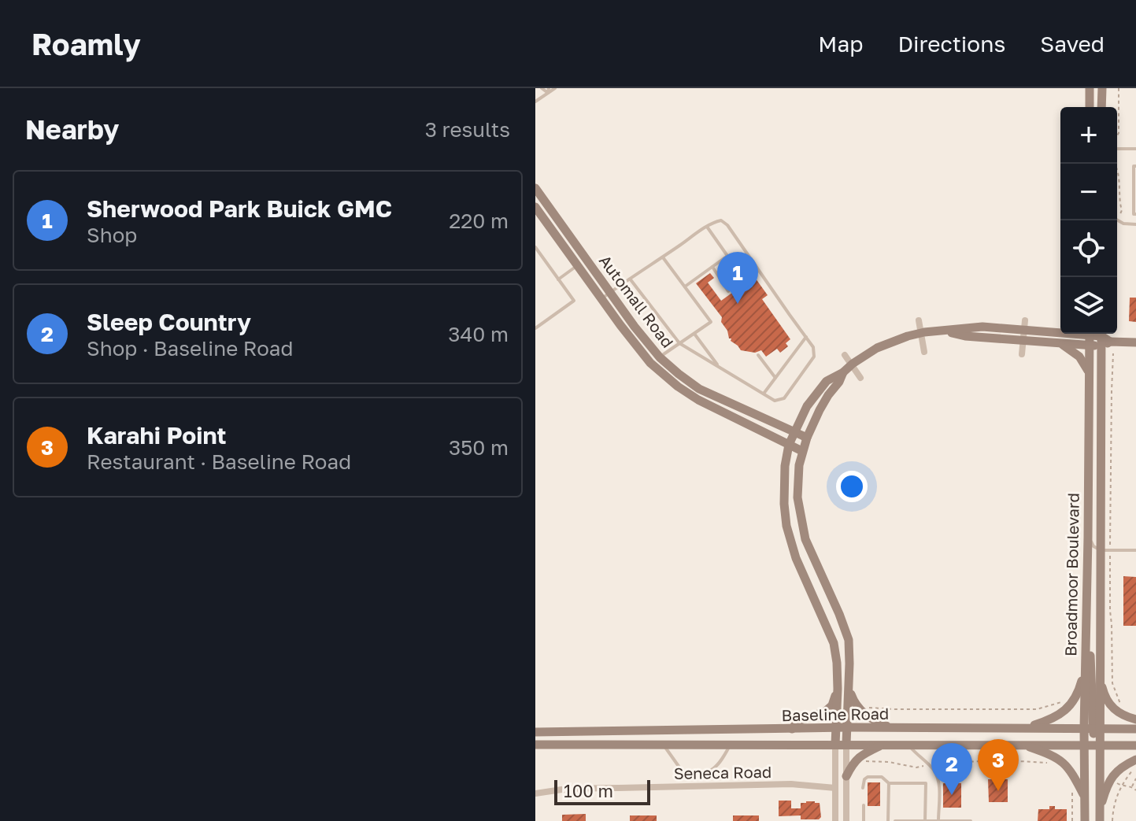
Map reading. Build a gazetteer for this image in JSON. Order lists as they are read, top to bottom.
{
  "streets": {
    "main road": ["Automall Road", "Broadmoor Boulevard", "Baseline Road"],
    "street": ["Seneca Road"]
  },
  "crossings": [
    ["Broadmoor Boulevard", "Baseline Road"]
  ],
  "scale_bar": "100 m",
  "page": {
    "header": "Roamly",
    "nav": ["Map", "Directions", "Saved"],
    "heading": ["Nearby", "3 results"],
    "map_buttons": ["+", "−"],
    "list": [
      {
        "mark": "1",
        "name": "Sherwood Park Buick GMC",
        "note": "Shop",
        "value": "220 m"
      },
      {
        "mark": "2",
        "name": "Sleep Country",
        "note": "Shop · Baseline Road",
        "value": "340 m"
      },
      {
        "mark": "3",
        "name": "Karahi Point",
        "note": "Restaurant · Baseline Road",
        "value": "350 m"
      }
    ],
    "pins": ["1", "3", "2"],
    "scale": "100 m"
  }
}
